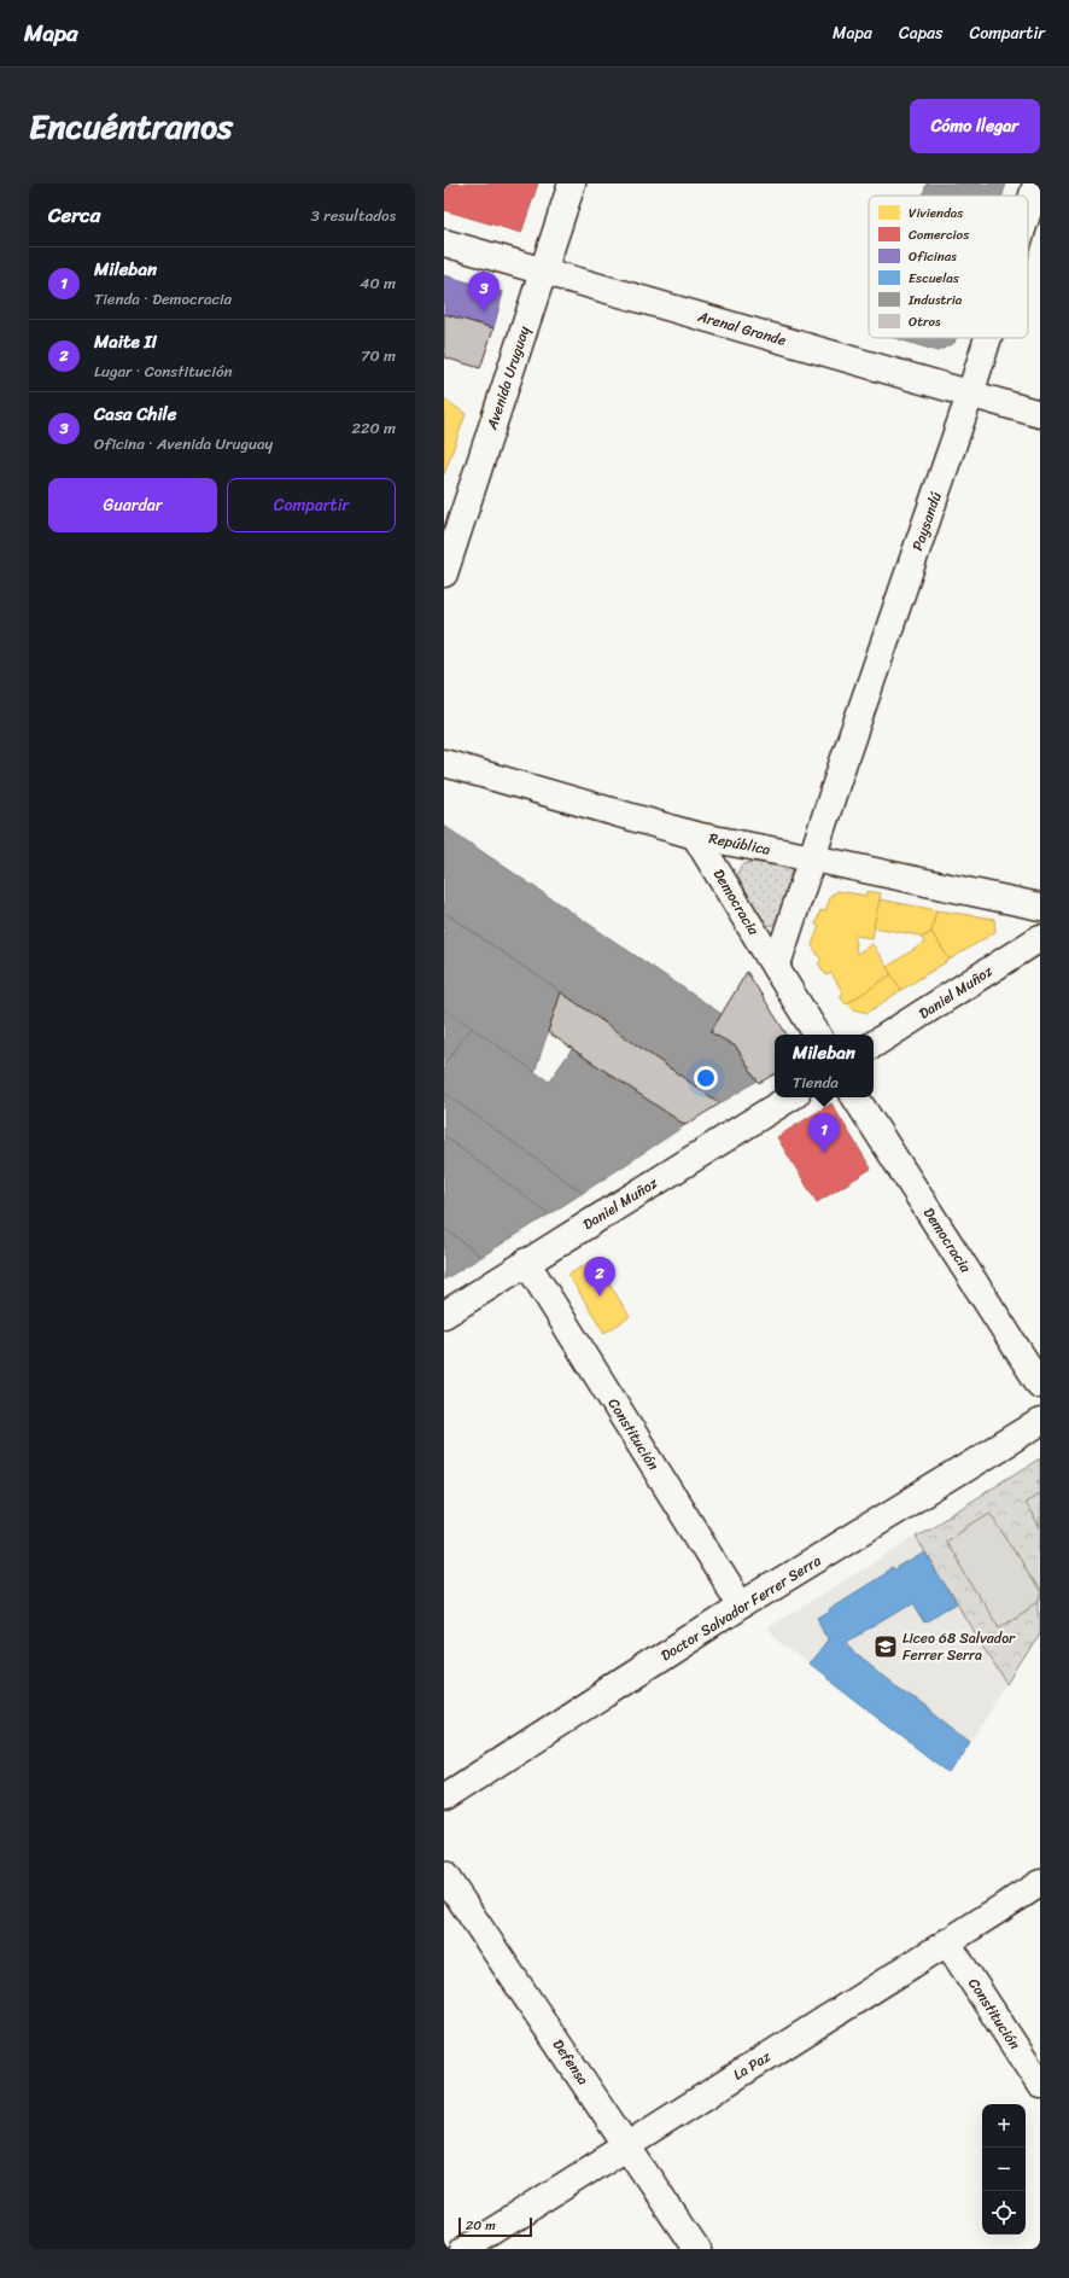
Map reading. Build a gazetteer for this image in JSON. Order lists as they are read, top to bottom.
{
  "streets": {
    "street": [
      "Arenal Grande",
      "Avenida Uruguay",
      "Paysandú",
      "República",
      "Democracia",
      "Daniel Muñoz",
      "Constitución",
      "Doctor Salvador Ferrer Serra",
      "Defensa",
      "La Paz"
    ]
  },
  "crossings": [
    ["Arenal Grande", "Avenida Uruguay"],
    ["Arenal Grande", "Paysandú"],
    ["Paysandú", "República"],
    ["República", "Democracia"],
    ["Daniel Muñoz", "Constitución"],
    ["Constitución", "Doctor Salvador Ferrer Serra"],
    ["Constitución", "La Paz"],
    ["Defensa", "La Paz"]
  ],
  "places": {
    "school or university": ["Liceo 68 Salvador Ferrer Serra"]
  },
  "legend": [
    "Viviendas",
    "Comercios",
    "Oficinas",
    "Escuelas",
    "Industria",
    "Otros"
  ],
  "scale_bar": "20 m",
  "page": {
    "header": "Mapa",
    "nav": ["Mapa", "Capas", "Compartir"],
    "title": "Encuéntranos",
    "buttons": [
      "Cómo llegar",
      ["Guardar", "Compartir"]
    ],
    "heading": ["Cerca", "3 resultados"],
    "list": [
      {
        "mark": "1",
        "name": "Mileban",
        "note": "Tienda · Democracia",
        "value": "40 m"
      },
      {
        "mark": "2",
        "name": "Maite II",
        "note": "Lugar · Constitución",
        "value": "70 m"
      },
      {
        "mark": "3",
        "name": "Casa Chile",
        "note": "Oficina · Avenida Uruguay",
        "value": "220 m"
      }
    ],
    "pins": ["3", "1", "2"],
    "popup": ["Mileban", "Tienda"],
    "map_buttons": ["+", "−"],
    "scale": "20 m"
  }
}
